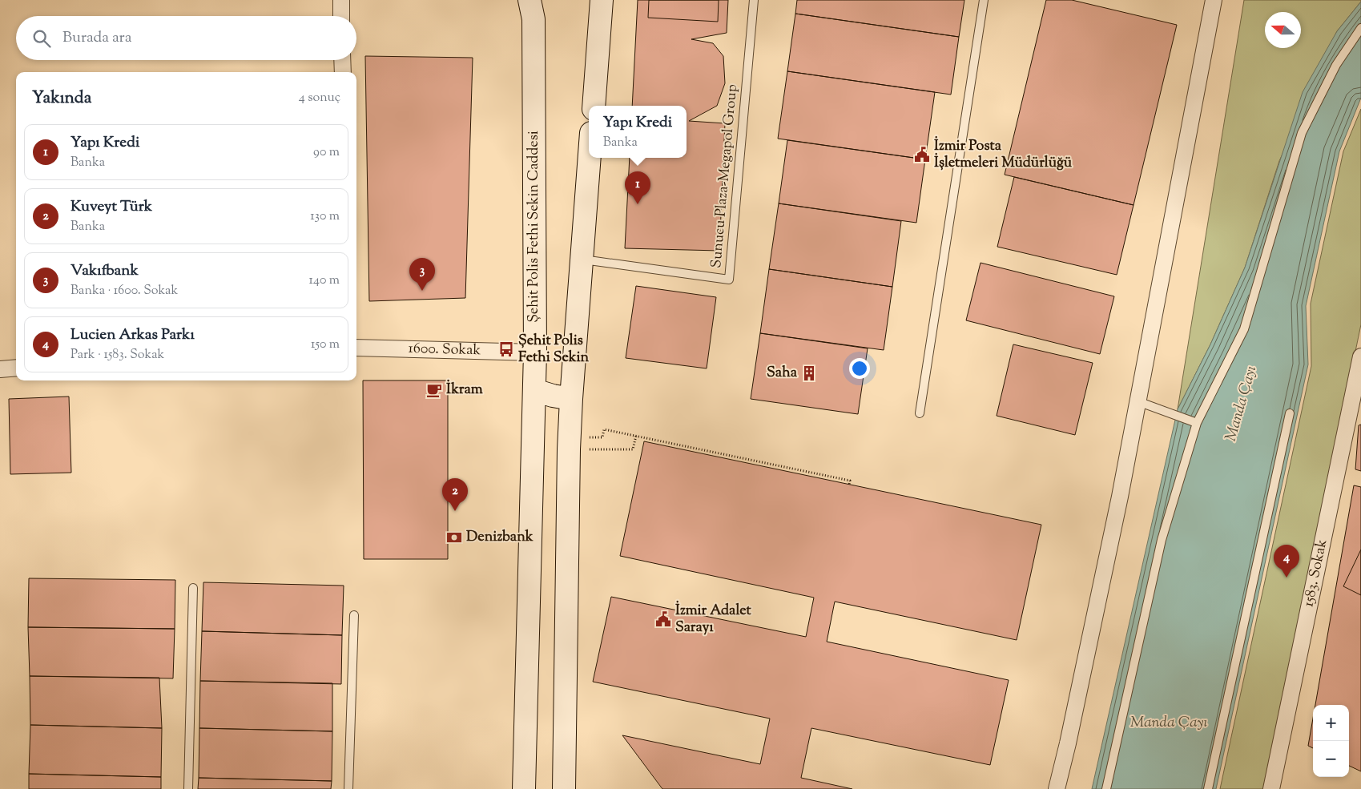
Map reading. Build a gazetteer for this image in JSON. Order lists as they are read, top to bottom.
{
  "streets": {
    "main road": ["Şehit Polis Fethi Sekin Caddesi"],
    "street": ["1600. Sokak", "1583. Sokak"],
    "lane": ["Sunucu Plaza-Megapol Group"]
  },
  "crossings": [
    ["Şehit Polis Fethi Sekin Caddesi", "1600. Sokak"]
  ],
  "water": ["Manda Çayı"],
  "places": {
    "public building": ["İzmir Posta İşletmeleri Müdürlüğü", "İzmir Adalet Sarayı"],
    "bus stop": ["Şehit Polis Fethi Sekin"],
    "building": ["Saha"],
    "cafe": ["İkram"],
    "bank": ["Denizbank"]
  },
  "north": "left",
  "page": {
    "search": "Burada ara",
    "heading": ["Yakında", "4 sonuç"],
    "popup": ["Yapı Kredi", "Banka"],
    "list": [
      {
        "mark": "1",
        "name": "Yapı Kredi",
        "note": "Banka",
        "value": "90 m"
      },
      {
        "mark": "2",
        "name": "Kuveyt Türk",
        "note": "Banka",
        "value": "130 m"
      },
      {
        "mark": "3",
        "name": "Vakıfbank",
        "note": "Banka · 1600. Sokak",
        "value": "140 m"
      },
      {
        "mark": "4",
        "name": "Lucien Arkas Parkı",
        "note": "Park · 1583. Sokak",
        "value": "150 m"
      }
    ],
    "pins": [
      "1",
      "3",
      "2",
      "4"
    ],
    "map_buttons": ["+", "−"]
  }
}
